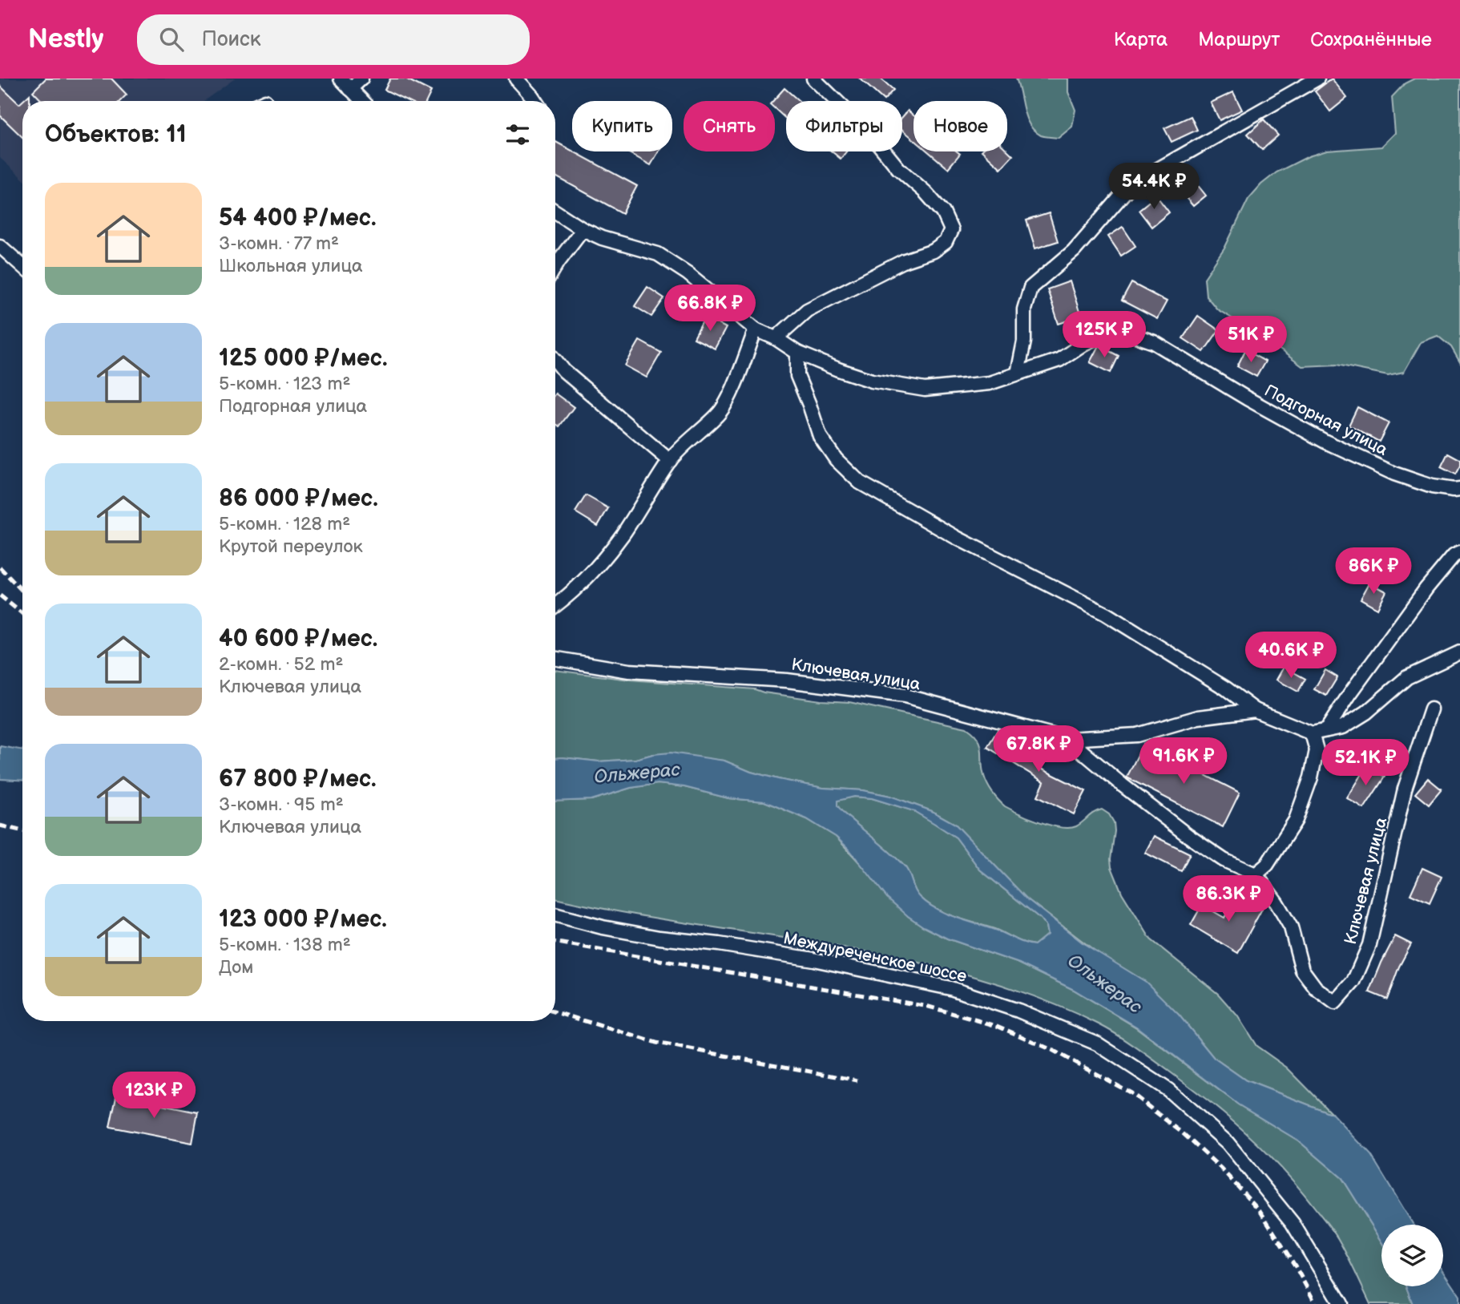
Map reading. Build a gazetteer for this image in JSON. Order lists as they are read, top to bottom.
{
  "streets": {
    "street": ["Подгорная улица", "Ключевая улица", "Междуреченское шоссе"]
  },
  "water": ["Ольжерас"],
  "page": {
    "header": "Nestly",
    "search": "Поиск",
    "nav": ["Карта", "Маршрут", "Сохранённые"],
    "chip": [
      "Купить",
      "Снять",
      "Фильтры",
      "Новое"
    ],
    "heading": "Объектов: 11",
    "price": [
      "54.4K ₽",
      "66.8K ₽",
      "125K ₽",
      "51K ₽",
      "86K ₽",
      "40.6K ₽",
      "67.8K ₽",
      "91.6K ₽",
      "52.1K ₽",
      "86.3K ₽",
      "123K ₽"
    ],
    "list": [
      {
        "name": "54 400 ₽/мес.",
        "note": "3-комн. · 77 m² · Школьная улица"
      },
      {
        "name": "125 000 ₽/мес.",
        "note": "5-комн. · 123 m² · Подгорная улица"
      },
      {
        "name": "86 000 ₽/мес.",
        "note": "5-комн. · 128 m² · Крутой переулок"
      },
      {
        "name": "40 600 ₽/мес.",
        "note": "2-комн. · 52 m² · Ключевая улица"
      },
      {
        "name": "67 800 ₽/мес.",
        "note": "3-комн. · 95 m² · Ключевая улица"
      },
      {
        "name": "123 000 ₽/мес.",
        "note": "5-комн. · 138 m² · Дом"
      }
    ]
  }
}
